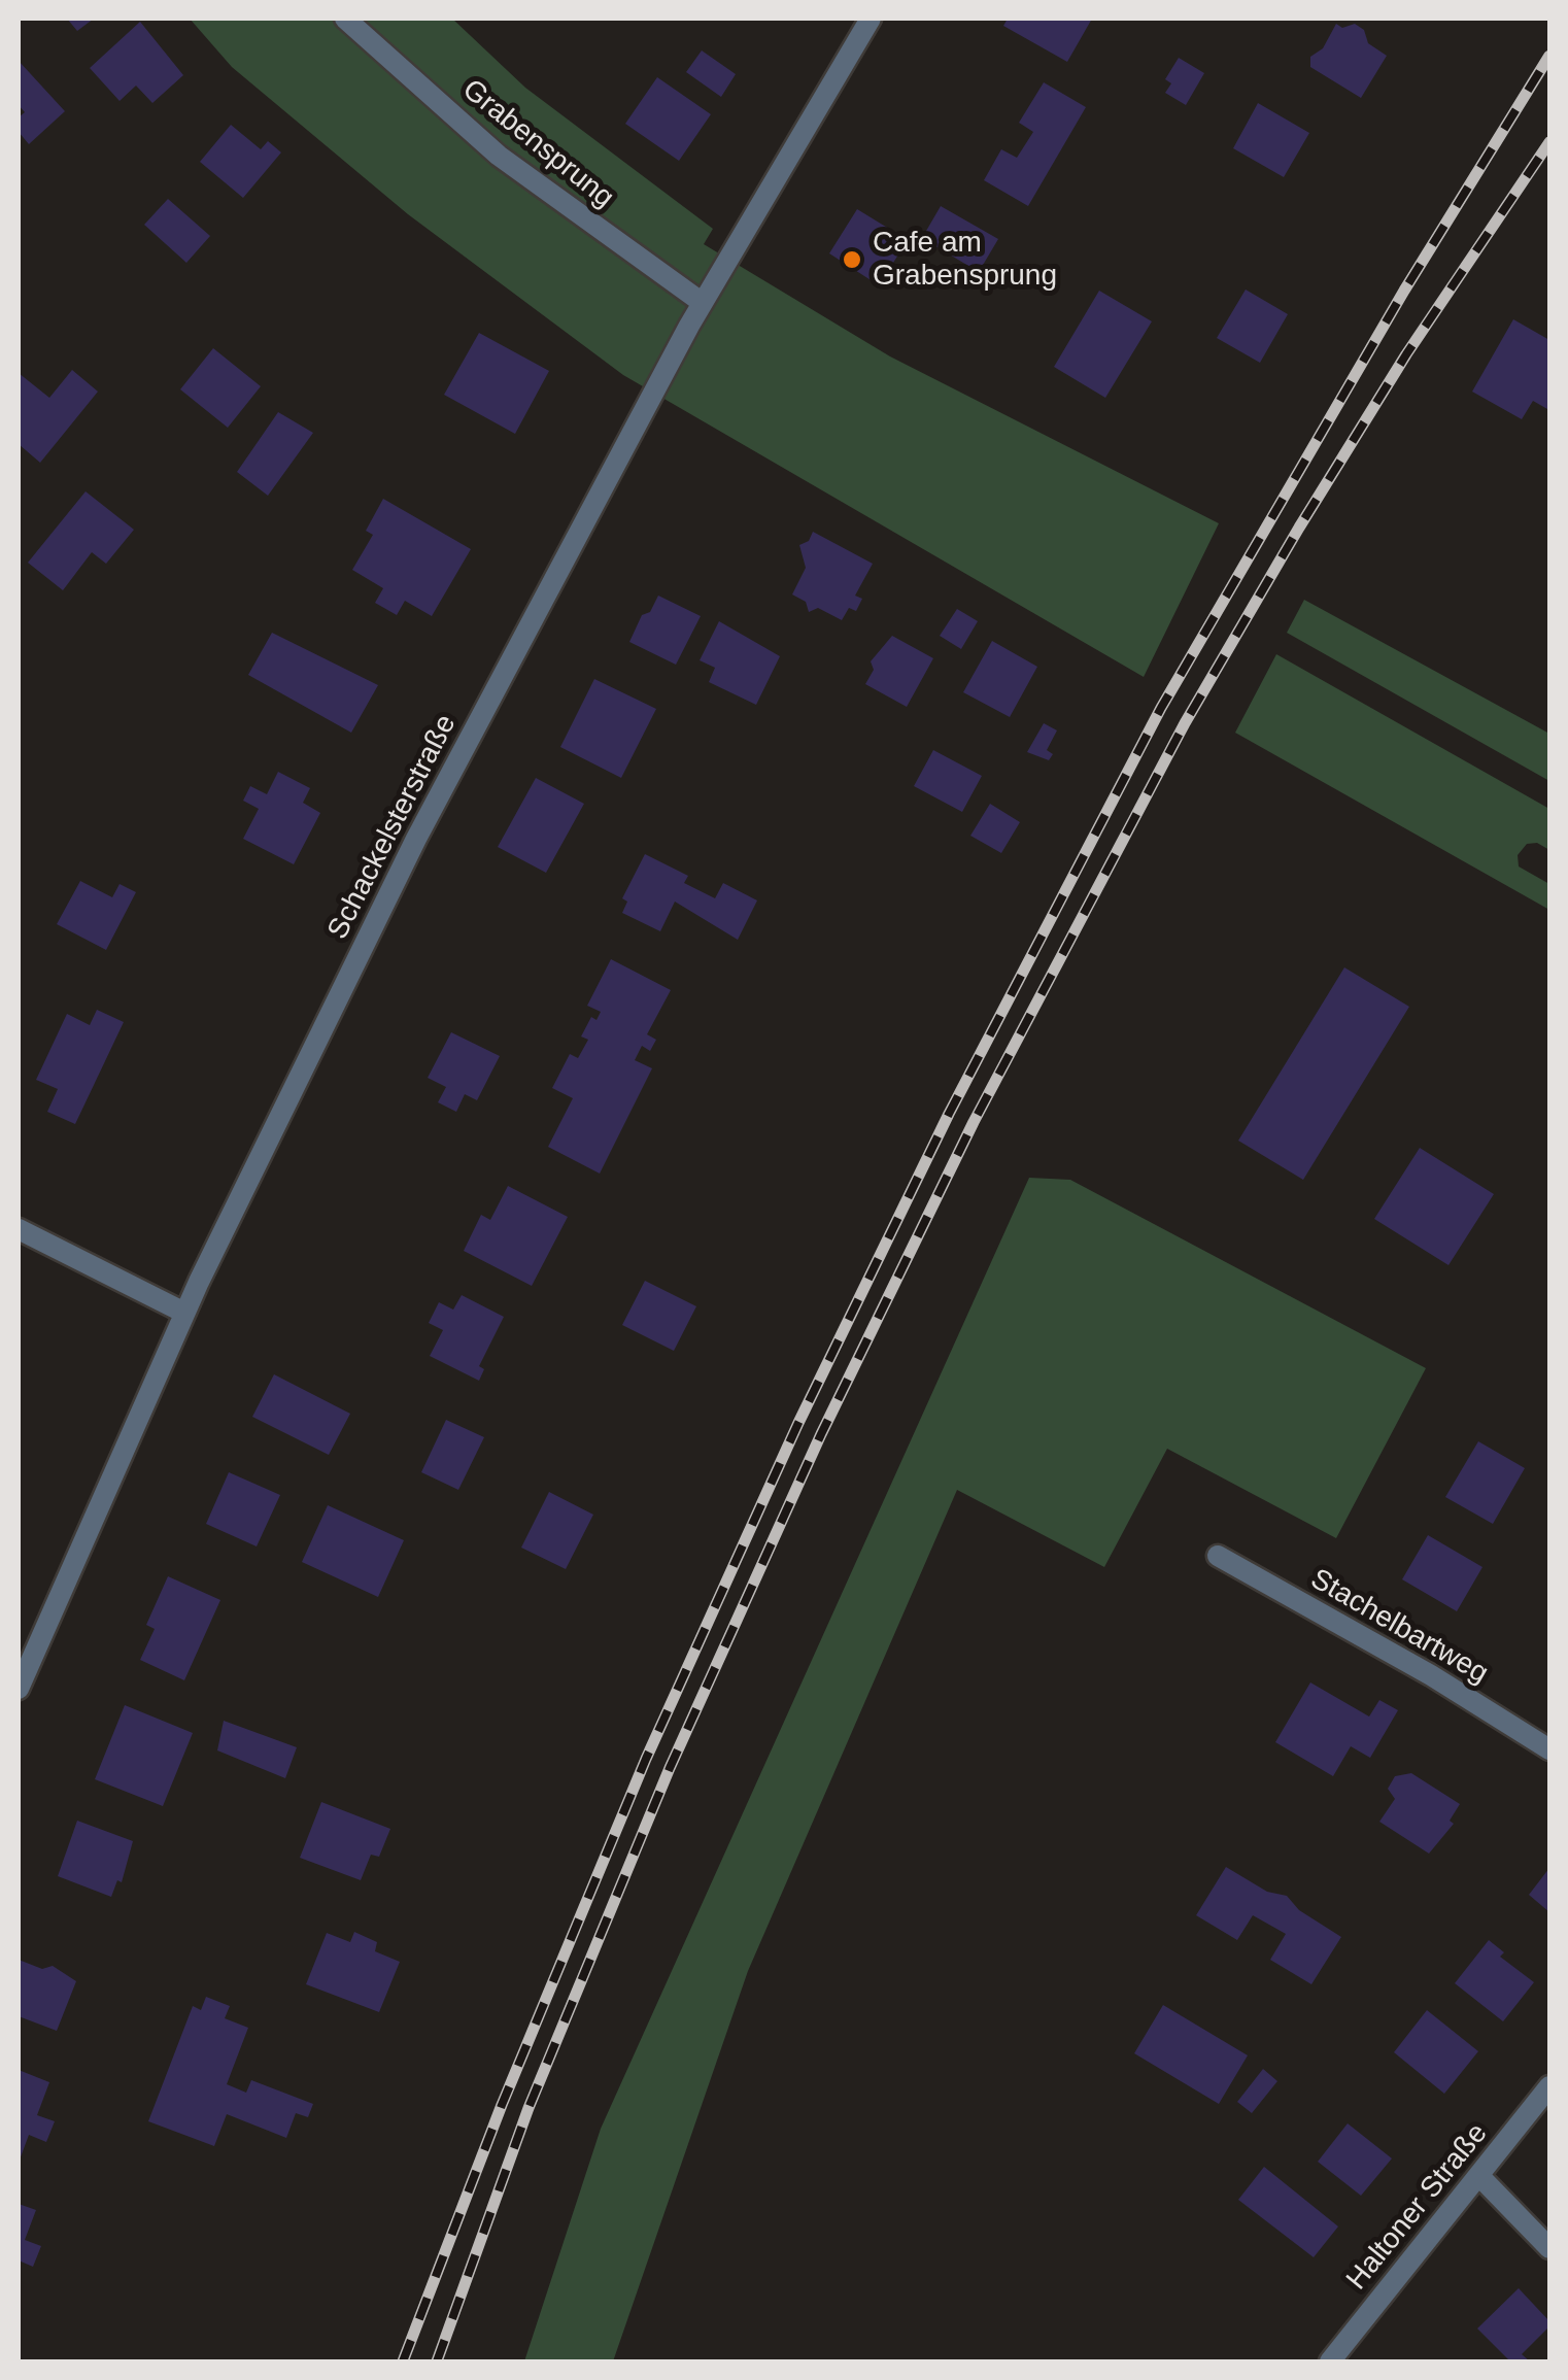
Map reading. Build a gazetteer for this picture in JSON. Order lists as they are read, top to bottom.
{
  "streets": {
    "street": [
      "Grabensprung",
      "Schackelsterstraße",
      "Stachelbartweg",
      "Haltoner Straße"
    ]
  },
  "crossings": [
    ["Grabensprung", "Schackelsterstraße"]
  ],
  "places": ["Cafe am Grabensprung"]
}
